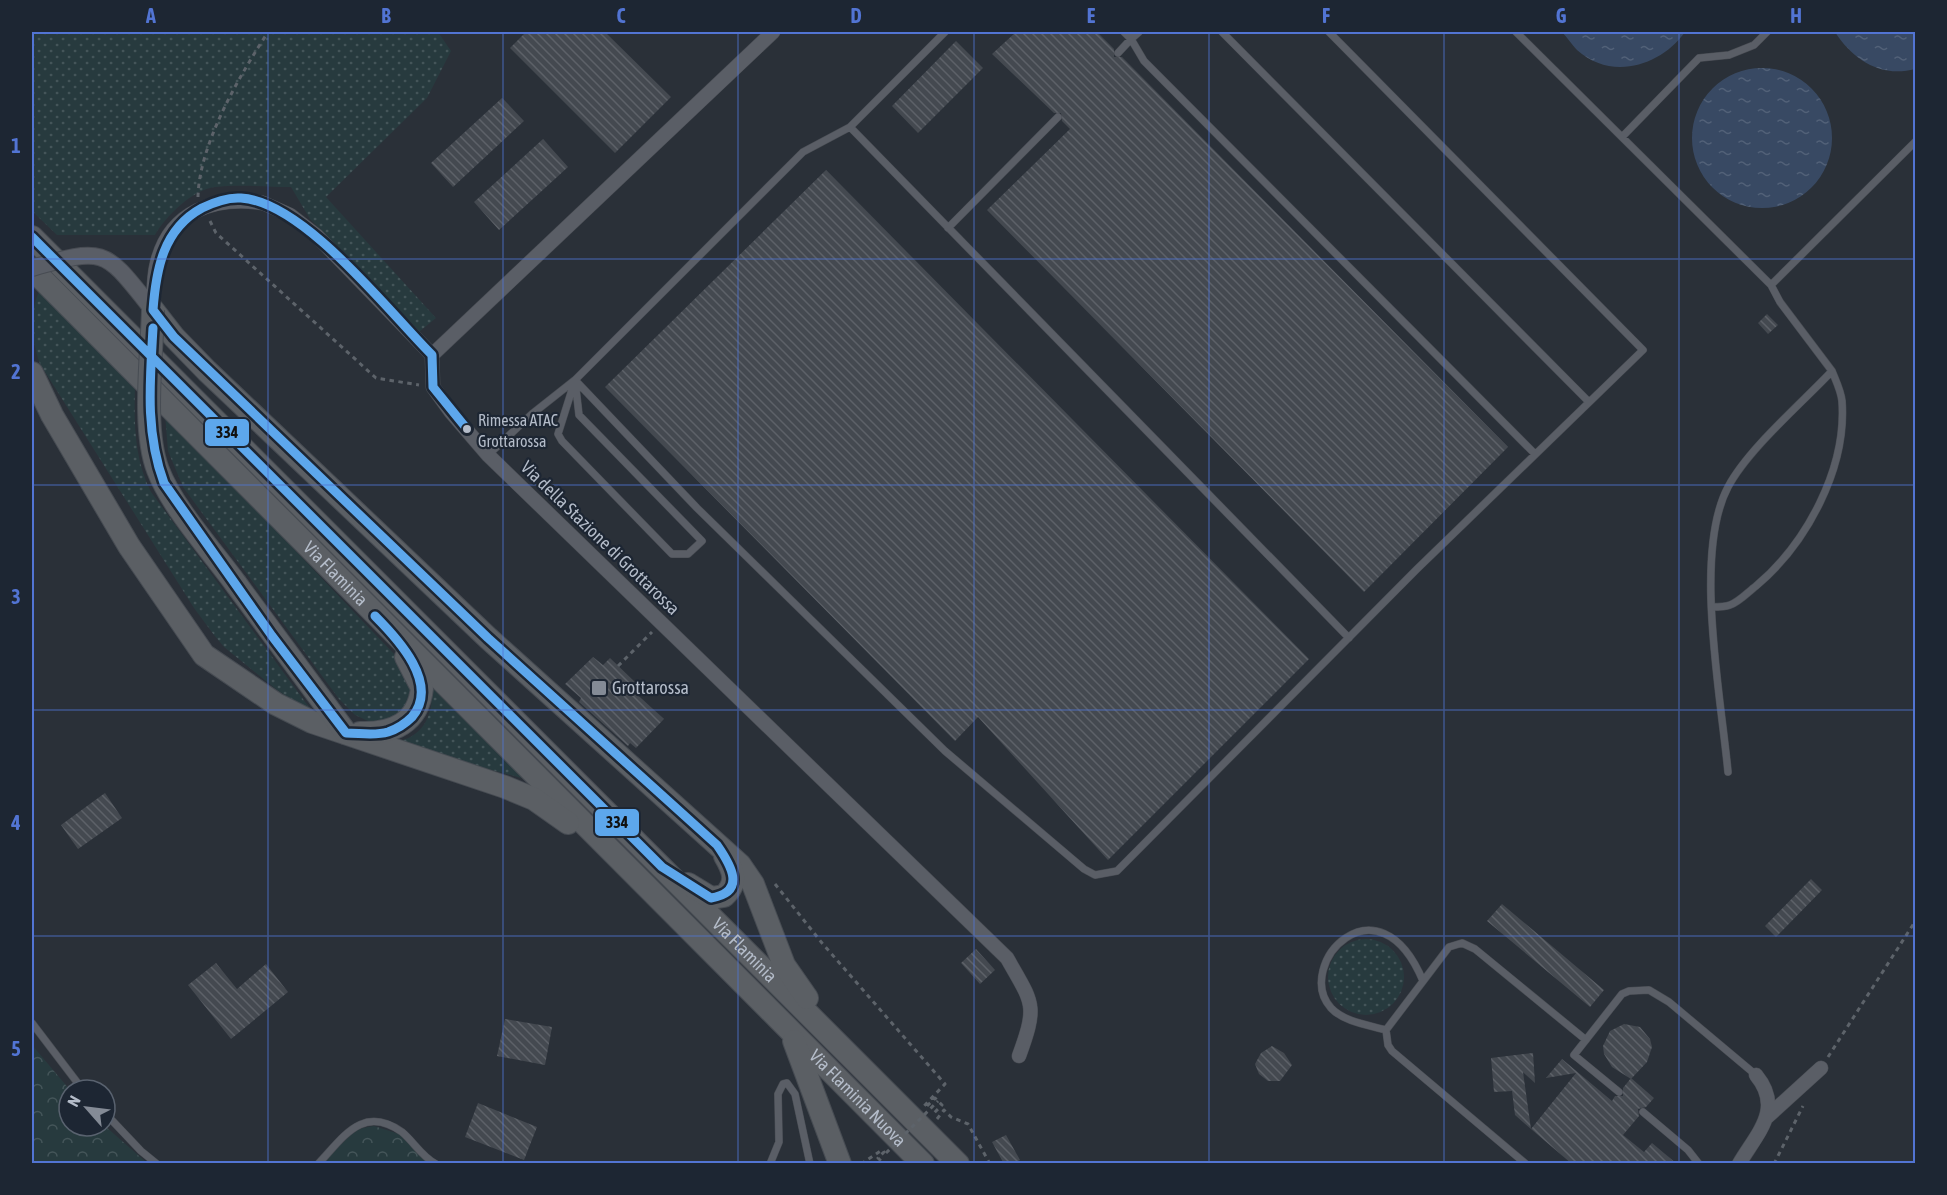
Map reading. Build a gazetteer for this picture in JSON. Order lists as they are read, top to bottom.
{
  "streets": {
    "highway": ["Via Flaminia", "Via Flaminia Nuova"],
    "street": ["Via della Stazione di Grottarossa"]
  },
  "crossings": [
    ["Via Flaminia", "Via Flaminia Nuova"]
  ],
  "places": {
    "other": ["Rimessa ATAC Grottarossa"],
    "transit": ["Grottarossa"]
  },
  "lines": ["transit line 334"],
  "north": "top left",
  "grid": {
    "columns": [
      "A",
      "B",
      "C",
      "D",
      "E",
      "F",
      "G",
      "H"
    ],
    "rows": [
      "1",
      "2",
      "3",
      "4",
      "5"
    ]
  }
}
